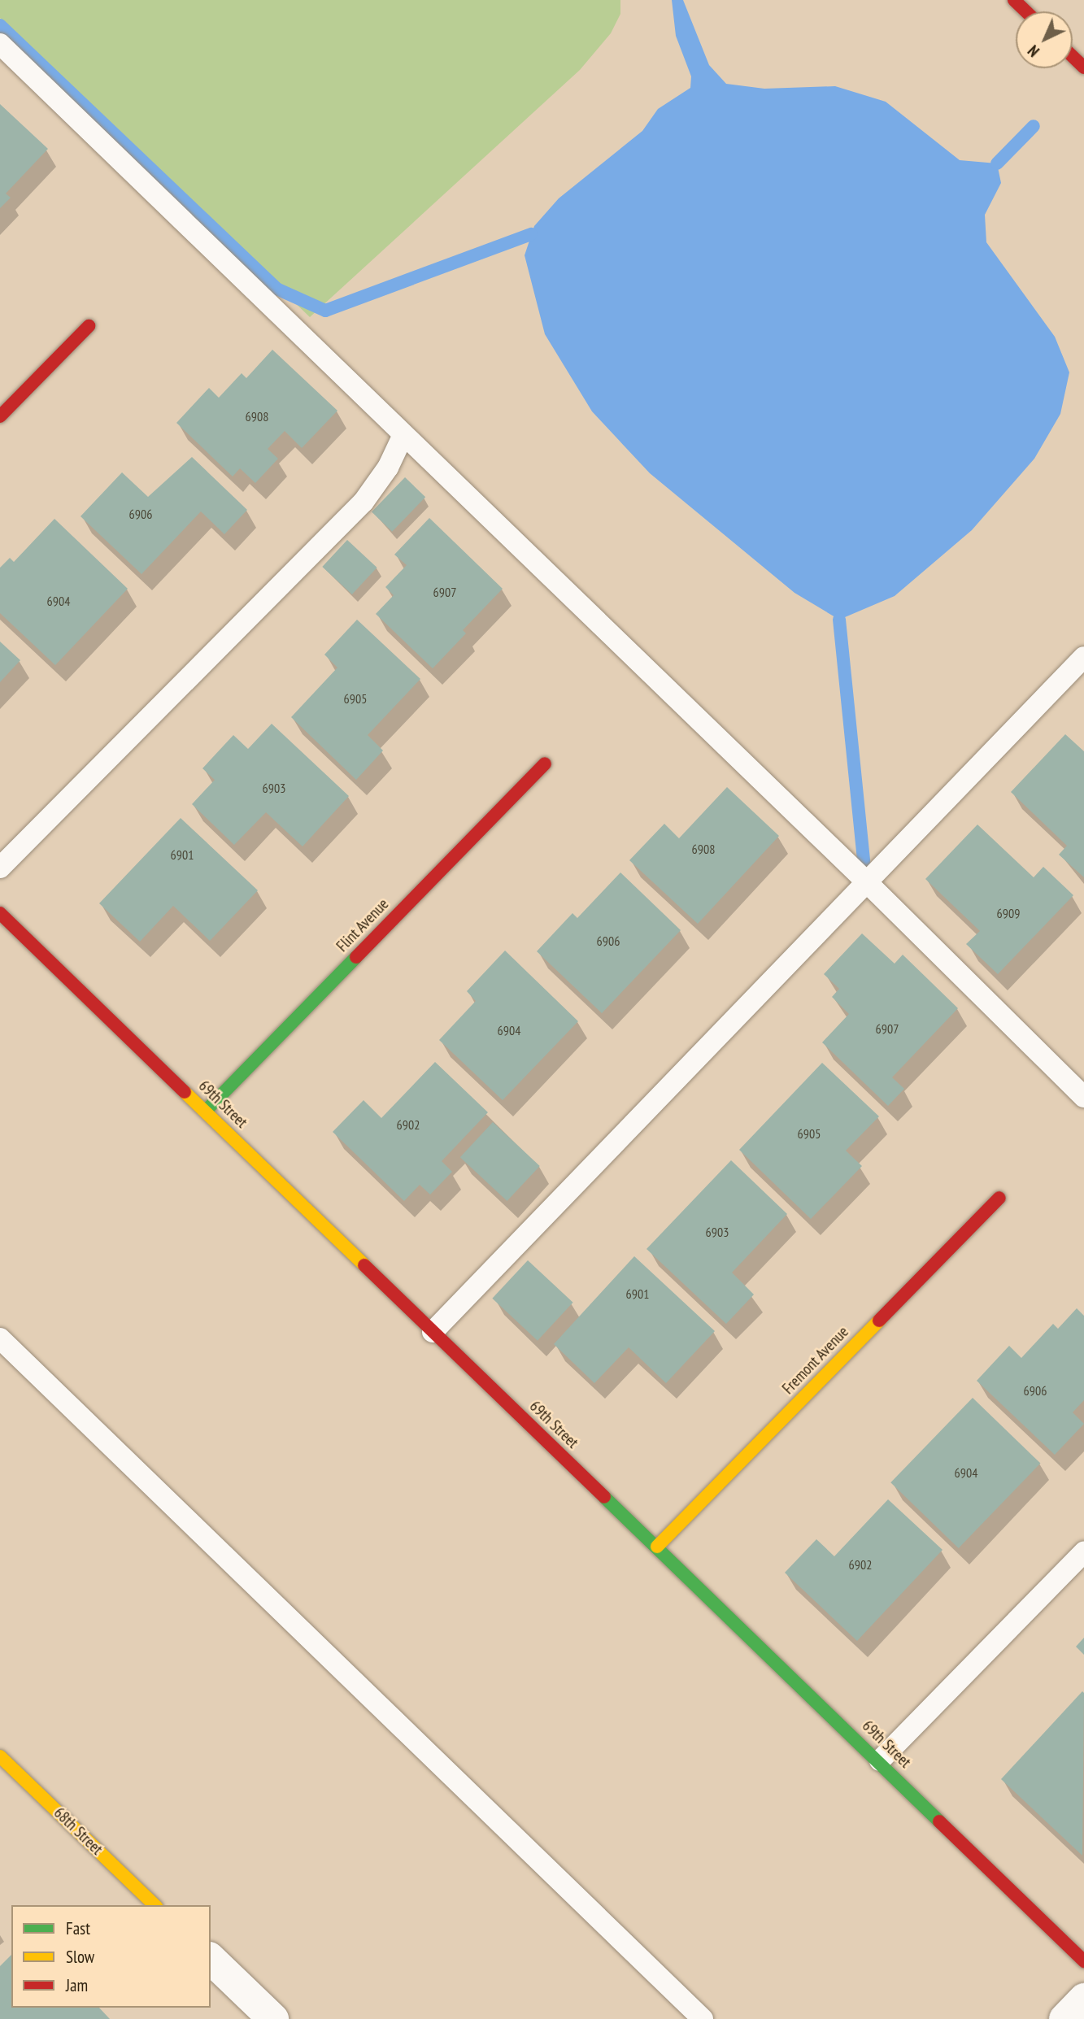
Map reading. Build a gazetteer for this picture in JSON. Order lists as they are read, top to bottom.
{
  "streets": {
    "street": [
      "Flint Avenue",
      "69th Street",
      "Fremont Avenue",
      "68th Street"
    ]
  },
  "crossings": [
    ["Flint Avenue", "69th Street"],
    ["69th Street", "Fremont Avenue"]
  ],
  "house_numbers": [
    "6908",
    "6906",
    "6907",
    "6904",
    "6905",
    "6903",
    "6908",
    "6901",
    "6909",
    "6906",
    "6907",
    "6904",
    "6902",
    "6905",
    "6903",
    "6901",
    "6906",
    "6904",
    "6902"
  ],
  "legend": ["Fast", "Slow", "Jam"],
  "north": "bottom left"
}
